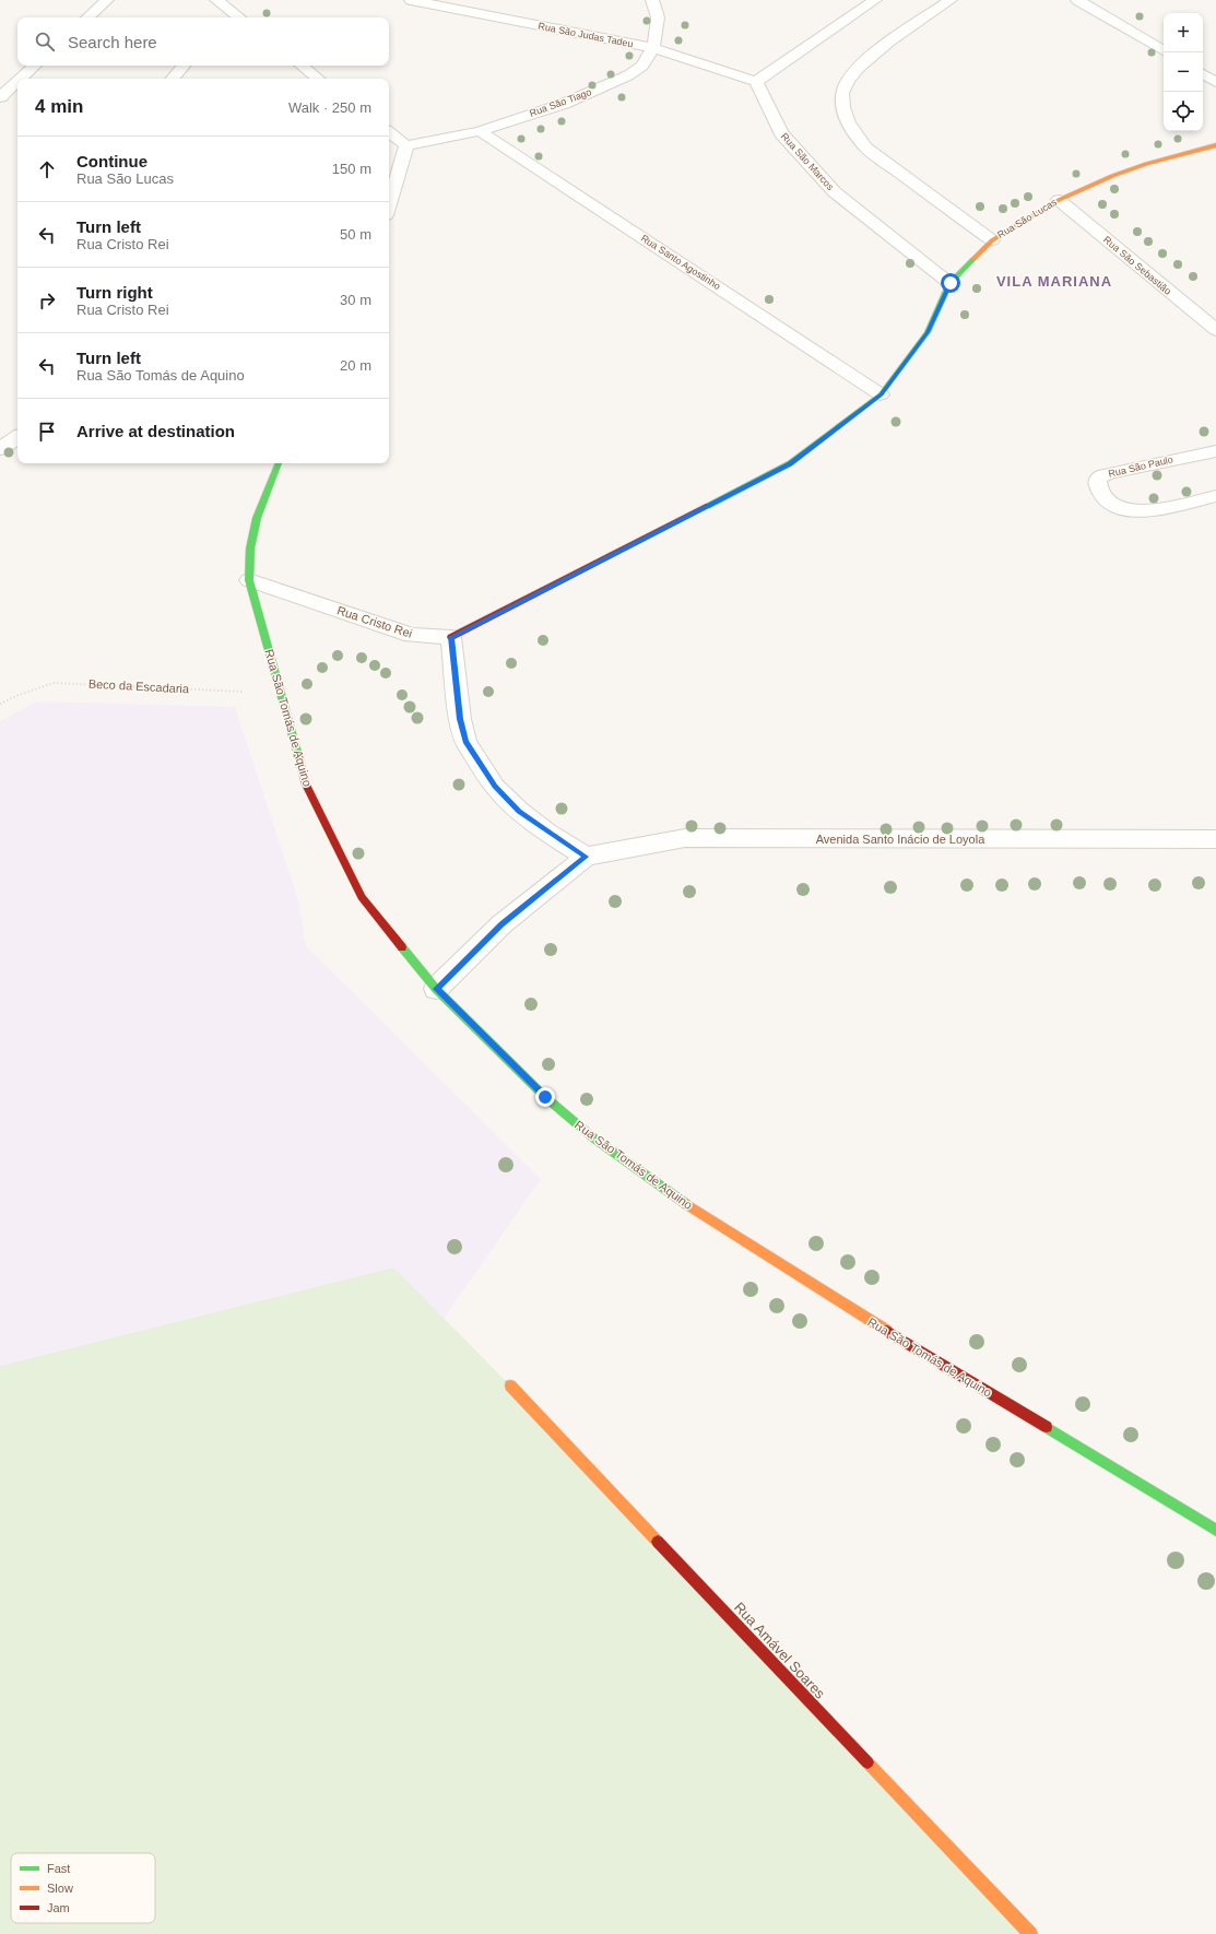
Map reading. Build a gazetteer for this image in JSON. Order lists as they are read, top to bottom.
{
  "streets": {
    "street": [
      "Rua São Judas Tadeu",
      "Rua São Tiago",
      "Rua São Marcos",
      "Rua São Lucas",
      "Rua Santo Agostinho",
      "Rua São Sebastião",
      "Rua São Paulo",
      "Rua Cristo Rei",
      "Rua São Tomás de Aquino",
      "Avenida Santo Inácio de Loyola",
      "Rua Amável Soares"
    ],
    "path": ["Beco da Escadaria"]
  },
  "crossings": [
    ["Rua São Judas Tadeu", "Rua São Tiago"],
    ["Rua São Judas Tadeu", "Rua São Marcos"],
    ["Rua São Tiago", "Rua Santo Agostinho"],
    ["Rua São Marcos", "Rua São Lucas"],
    ["Rua São Lucas", "Rua Santo Agostinho"],
    ["Rua São Lucas", "Rua São Sebastião"],
    ["Rua São Lucas", "Rua Cristo Rei"],
    ["Rua Cristo Rei", "Rua São Tomás de Aquino"],
    ["Beco da Escadaria", "Rua São Tomás de Aquino"]
  ],
  "districts": ["VILA MARIANA"],
  "legend": ["Fast", "Slow", "Jam"],
  "page": {
    "map_buttons": ["+", "−"],
    "search": "Search here",
    "heading": ["4 min", "Walk · 250 m"],
    "list": [
      ["Continue", "Rua São Lucas", "150 m"],
      ["Turn left", "Rua Cristo Rei", "50 m"],
      ["Turn right", "Rua Cristo Rei", "30 m"],
      ["Turn left", "Rua São Tomás de Aquino", "20 m"],
      "Arrive at destination"
    ]
  }
}
